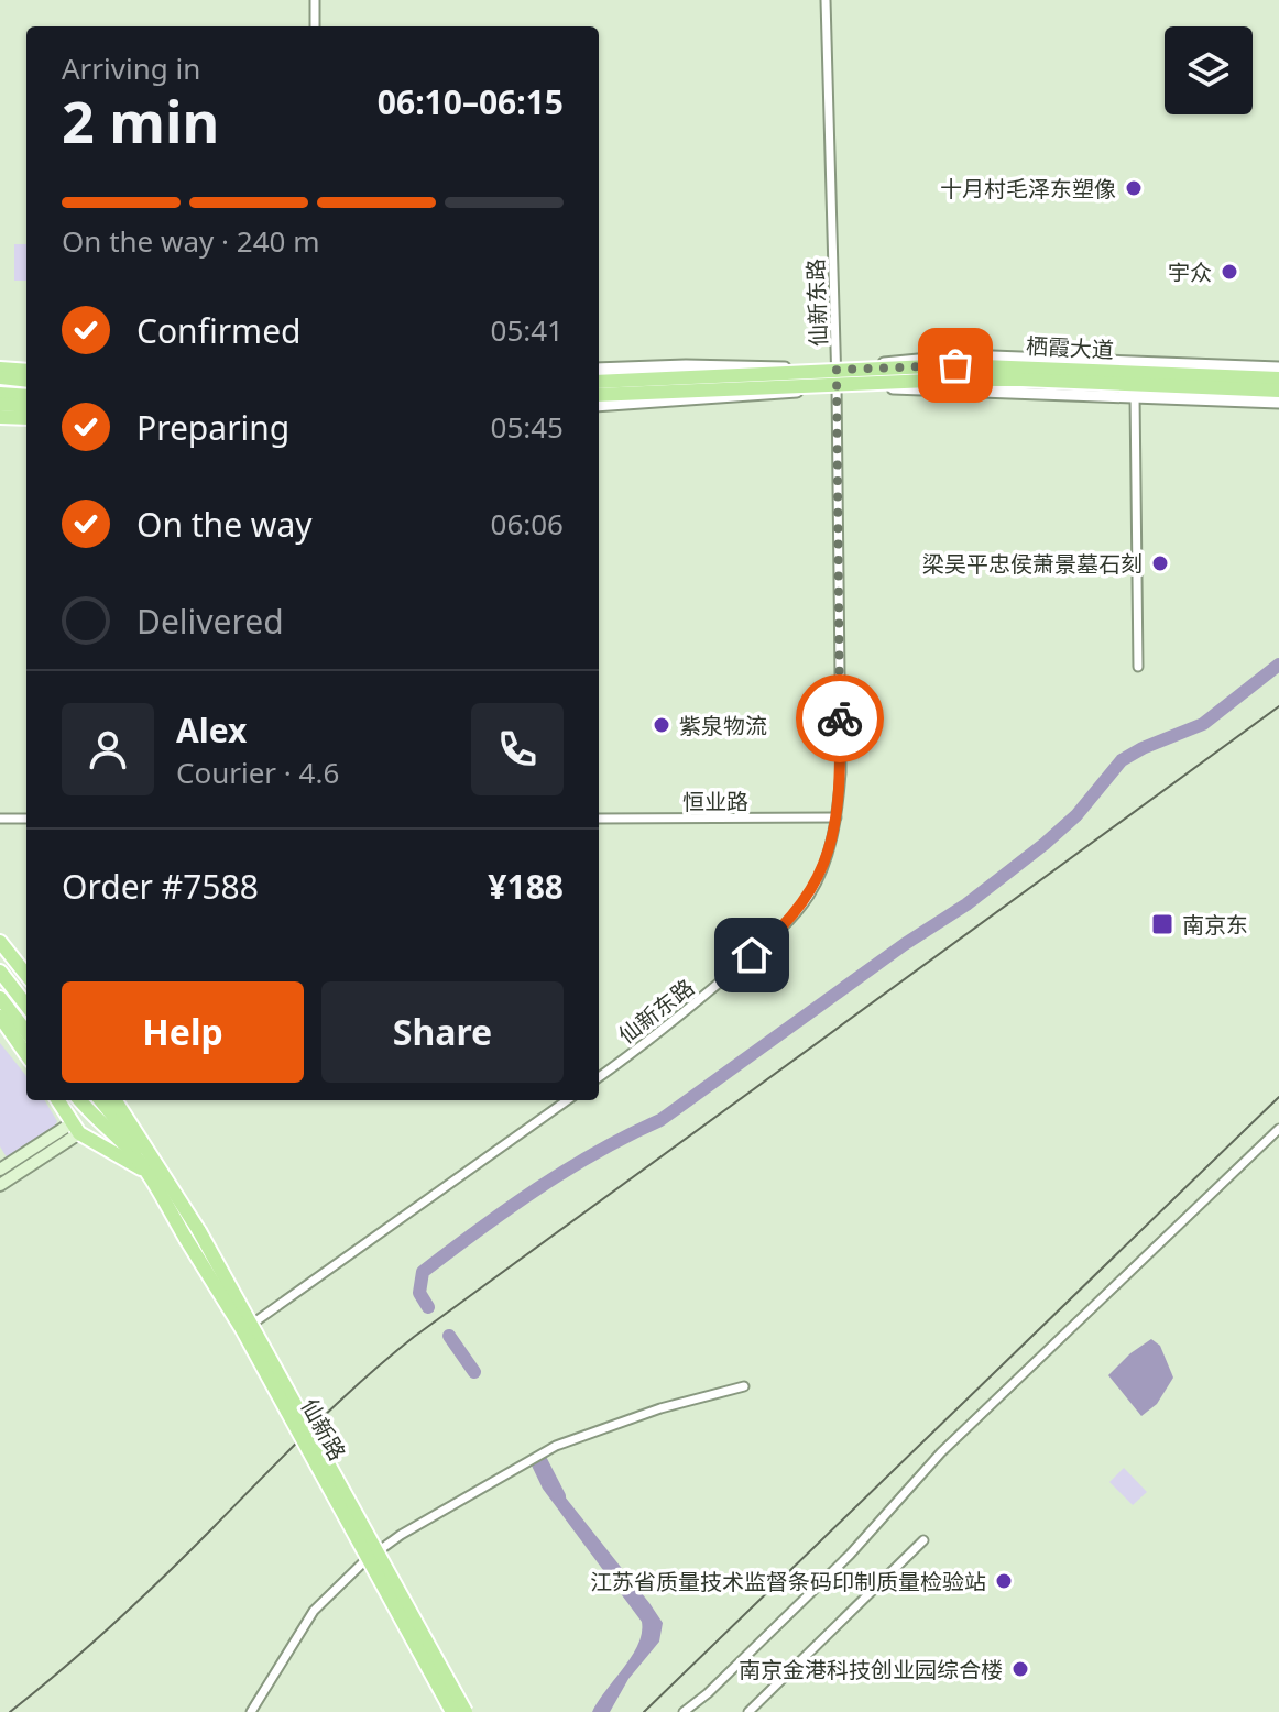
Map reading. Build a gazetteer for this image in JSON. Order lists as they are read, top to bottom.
{
  "streets": {
    "main road": ["栖霞大道", "仙新路"],
    "street": ["仙新东路", "恒业路"]
  },
  "crossings": [
    ["仙新东路", "栖霞大道"],
    ["仙新东路", "恒业路"]
  ],
  "places": {
    "other": [
      "十月村毛泽东塑像",
      "宇众",
      "梁吴平忠侯萧景墓石刻",
      "紫泉物流",
      "江苏省质量技术监督条码印制质量检验站",
      "南京金港科技创业园综合楼"
    ],
    "transit": ["南京东"]
  },
  "page": {
    "heading": ["2 min", "Arriving in", "06:10–06:15"],
    "panel": [
      "Alex",
      "Courier · 4.6",
      "Order #7588",
      "¥188"
    ],
    "bar": "On the way · 240 m",
    "list": [
      ["Confirmed", "05:41"],
      ["Preparing", "05:45"],
      ["On the way", "06:06"],
      "Delivered"
    ],
    "buttons": ["Help", "Share"]
  }
}
